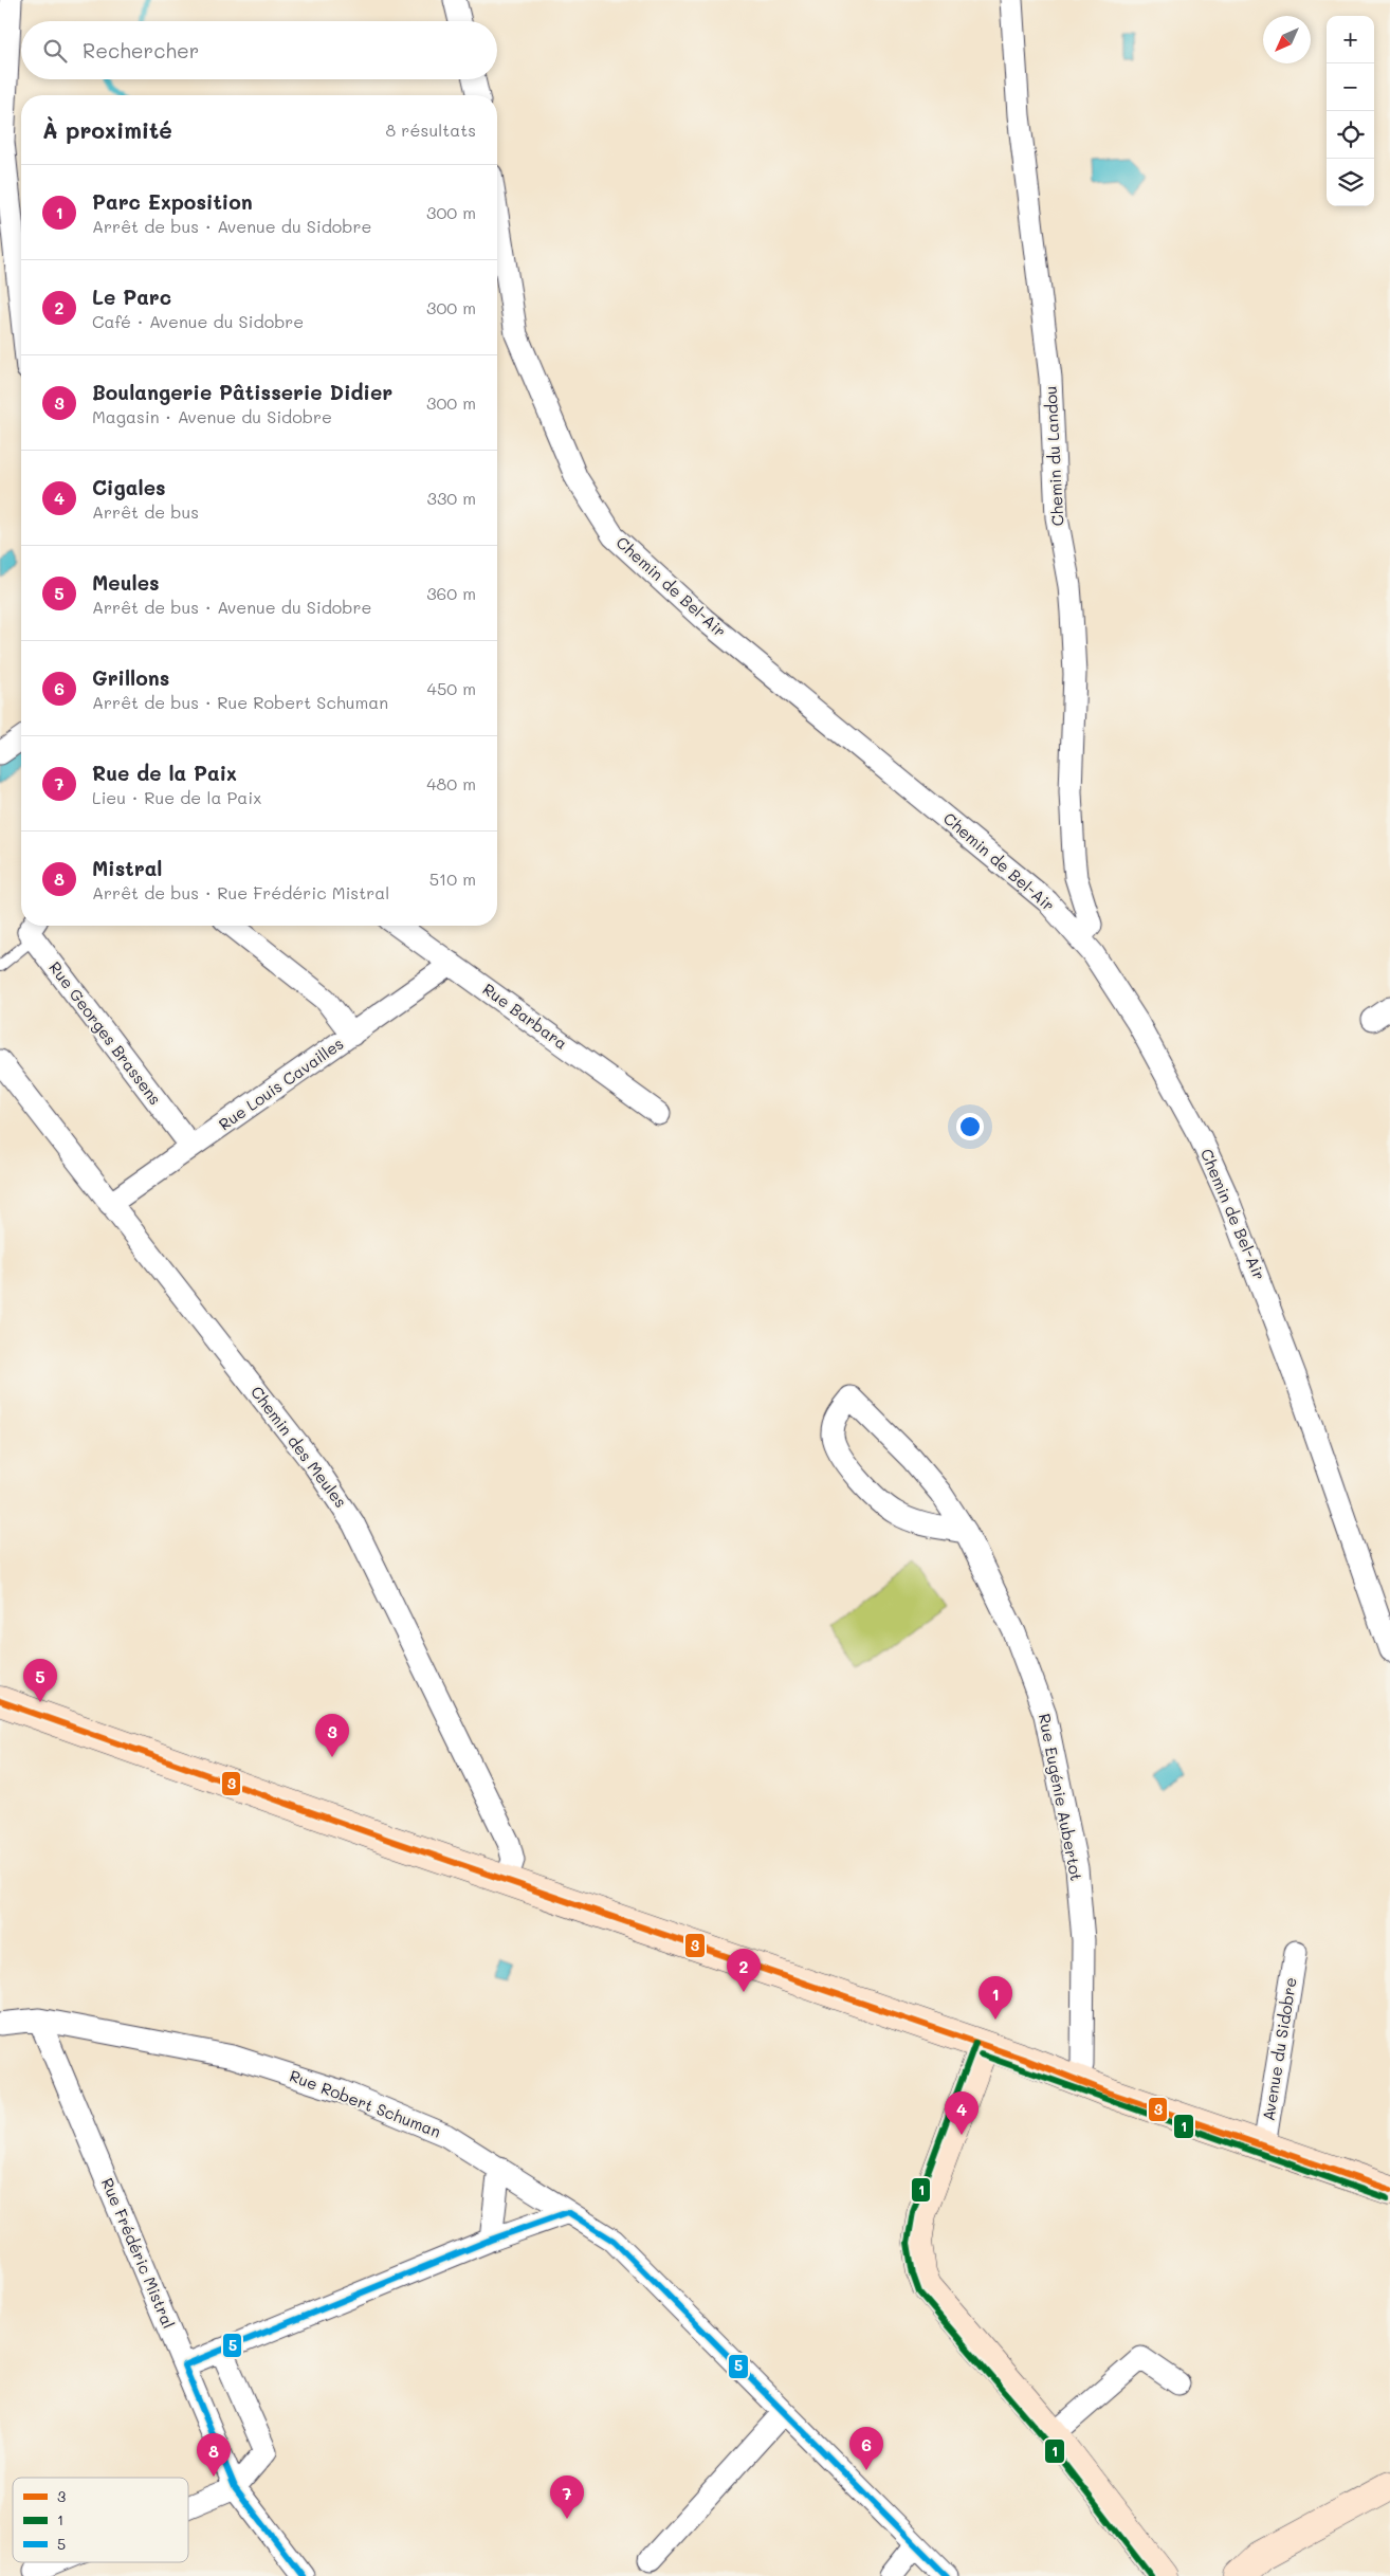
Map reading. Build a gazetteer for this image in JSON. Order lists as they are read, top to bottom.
{
  "streets": {
    "main road": ["Avenue du Sidobre"],
    "street": [
      "Chemin du Landou",
      "Chemin de Bel-Air",
      "Rue Barbara",
      "Rue Georges Brassens",
      "Rue Louis Cavailles",
      "Chemin des Meules",
      "Rue Eugénie Aubertot",
      "Rue Robert Schuman",
      "Rue Frédéric Mistral"
    ]
  },
  "crossings": [
    ["Chemin du Landou", "Chemin de Bel-Air"],
    ["Rue Barbara", "Rue Louis Cavailles"],
    ["Rue Georges Brassens", "Rue Louis Cavailles"],
    ["Rue Louis Cavailles", "Chemin des Meules"],
    ["Chemin des Meules", "Avenue du Sidobre"],
    ["Rue Eugénie Aubertot", "Avenue du Sidobre"],
    ["Rue Robert Schuman", "Rue Frédéric Mistral"]
  ],
  "lines": ["transit line 3", "transit line 1", "transit line 5"],
  "legend": ["3", "1", "5"],
  "north": "bottom left",
  "page": {
    "map_buttons": ["+", "−"],
    "search": "Rechercher",
    "heading": ["À proximité", "8 résultats"],
    "list": [
      {
        "mark": "1",
        "name": "Parc Exposition",
        "note": "Arrêt de bus · Avenue du Sidobre",
        "value": "300 m"
      },
      {
        "mark": "2",
        "name": "Le Parc",
        "note": "Café · Avenue du Sidobre",
        "value": "300 m"
      },
      {
        "mark": "3",
        "name": "Boulangerie Pâtisserie Didier",
        "note": "Magasin · Avenue du Sidobre",
        "value": "300 m"
      },
      {
        "mark": "4",
        "name": "Cigales",
        "note": "Arrêt de bus",
        "value": "330 m"
      },
      {
        "mark": "5",
        "name": "Meules",
        "note": "Arrêt de bus · Avenue du Sidobre",
        "value": "360 m"
      },
      {
        "mark": "6",
        "name": "Grillons",
        "note": "Arrêt de bus · Rue Robert Schuman",
        "value": "450 m"
      },
      {
        "mark": "7",
        "name": "Rue de la Paix",
        "note": "Lieu · Rue de la Paix",
        "value": "480 m"
      },
      {
        "mark": "8",
        "name": "Mistral",
        "note": "Arrêt de bus · Rue Frédéric Mistral",
        "value": "510 m"
      }
    ],
    "pins": [
      "5",
      "3",
      "2",
      "1",
      "4",
      "6",
      "8",
      "7"
    ]
  }
}
